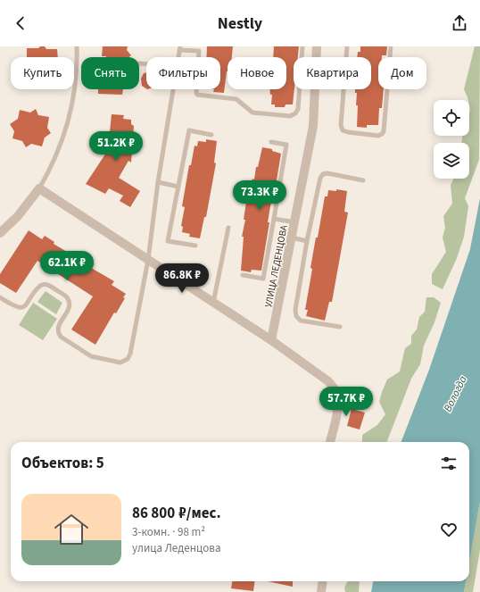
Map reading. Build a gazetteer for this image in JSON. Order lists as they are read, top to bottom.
{
  "streets": {
    "street": ["УЛИЦА ЛЕДЕНЦОВА"]
  },
  "water": ["Вологда"],
  "page": {
    "header": "Nestly",
    "chip": [
      "Купить",
      "Снять",
      "Фильтры",
      "Новое",
      "Квартира",
      "Дом"
    ],
    "price": [
      "51.2K ₽",
      "73.3K ₽",
      "62.1K ₽",
      "86.8K ₽",
      "57.7K ₽"
    ],
    "heading": "Объектов: 5",
    "list": [
      {
        "name": "86 800 ₽/мес.",
        "note": "3-комн. · 98 m² · улица Леденцова"
      }
    ]
  }
}
